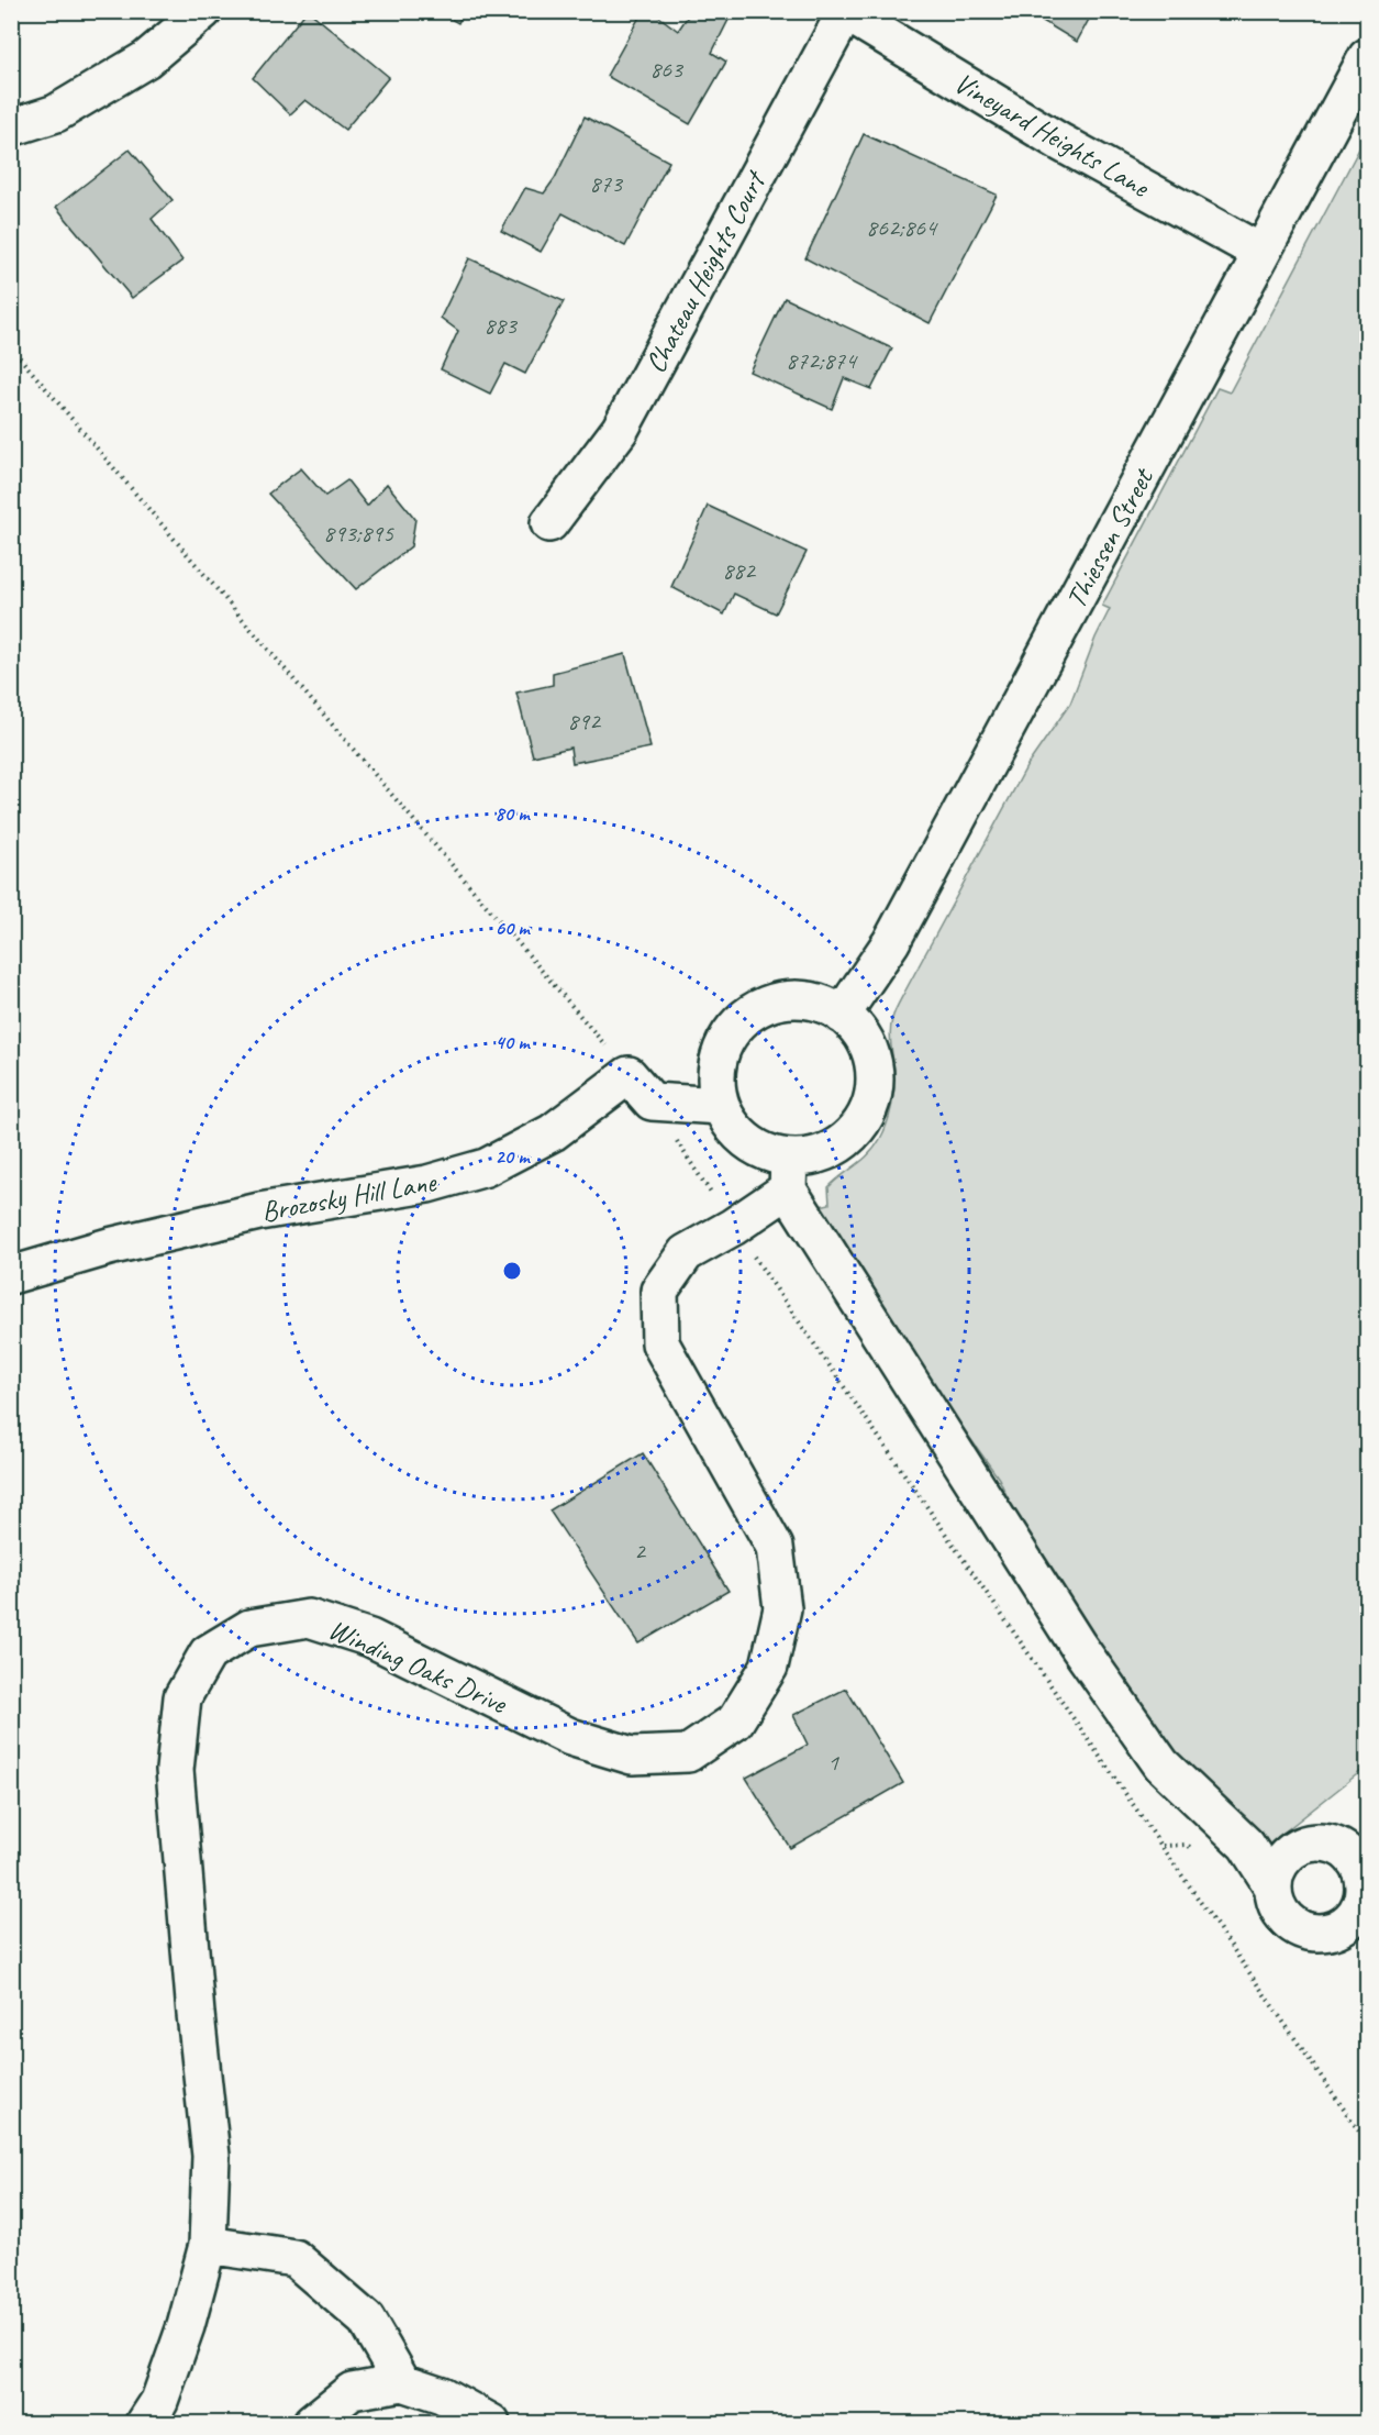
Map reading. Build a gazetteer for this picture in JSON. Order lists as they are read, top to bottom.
{
  "streets": {
    "street": [
      "Vineyard Heights Lane",
      "Chateau Heights Court",
      "Thiessen Street",
      "Brozosky Hill Lane",
      "Winding Oaks Drive"
    ]
  },
  "crossings": [
    ["Vineyard Heights Lane", "Chateau Heights Court"],
    ["Vineyard Heights Lane", "Thiessen Street"],
    ["Thiessen Street", "Brozosky Hill Lane"],
    ["Thiessen Street", "Winding Oaks Drive"],
    ["Brozosky Hill Lane", "Winding Oaks Drive"]
  ],
  "house_numbers": [
    "863",
    "873",
    "862;864",
    "883",
    "872;874",
    "893;895",
    "882",
    "892",
    "2",
    "1"
  ],
  "rings": [
    "80 m",
    "60 m",
    "40 m",
    "20 m"
  ]
}
